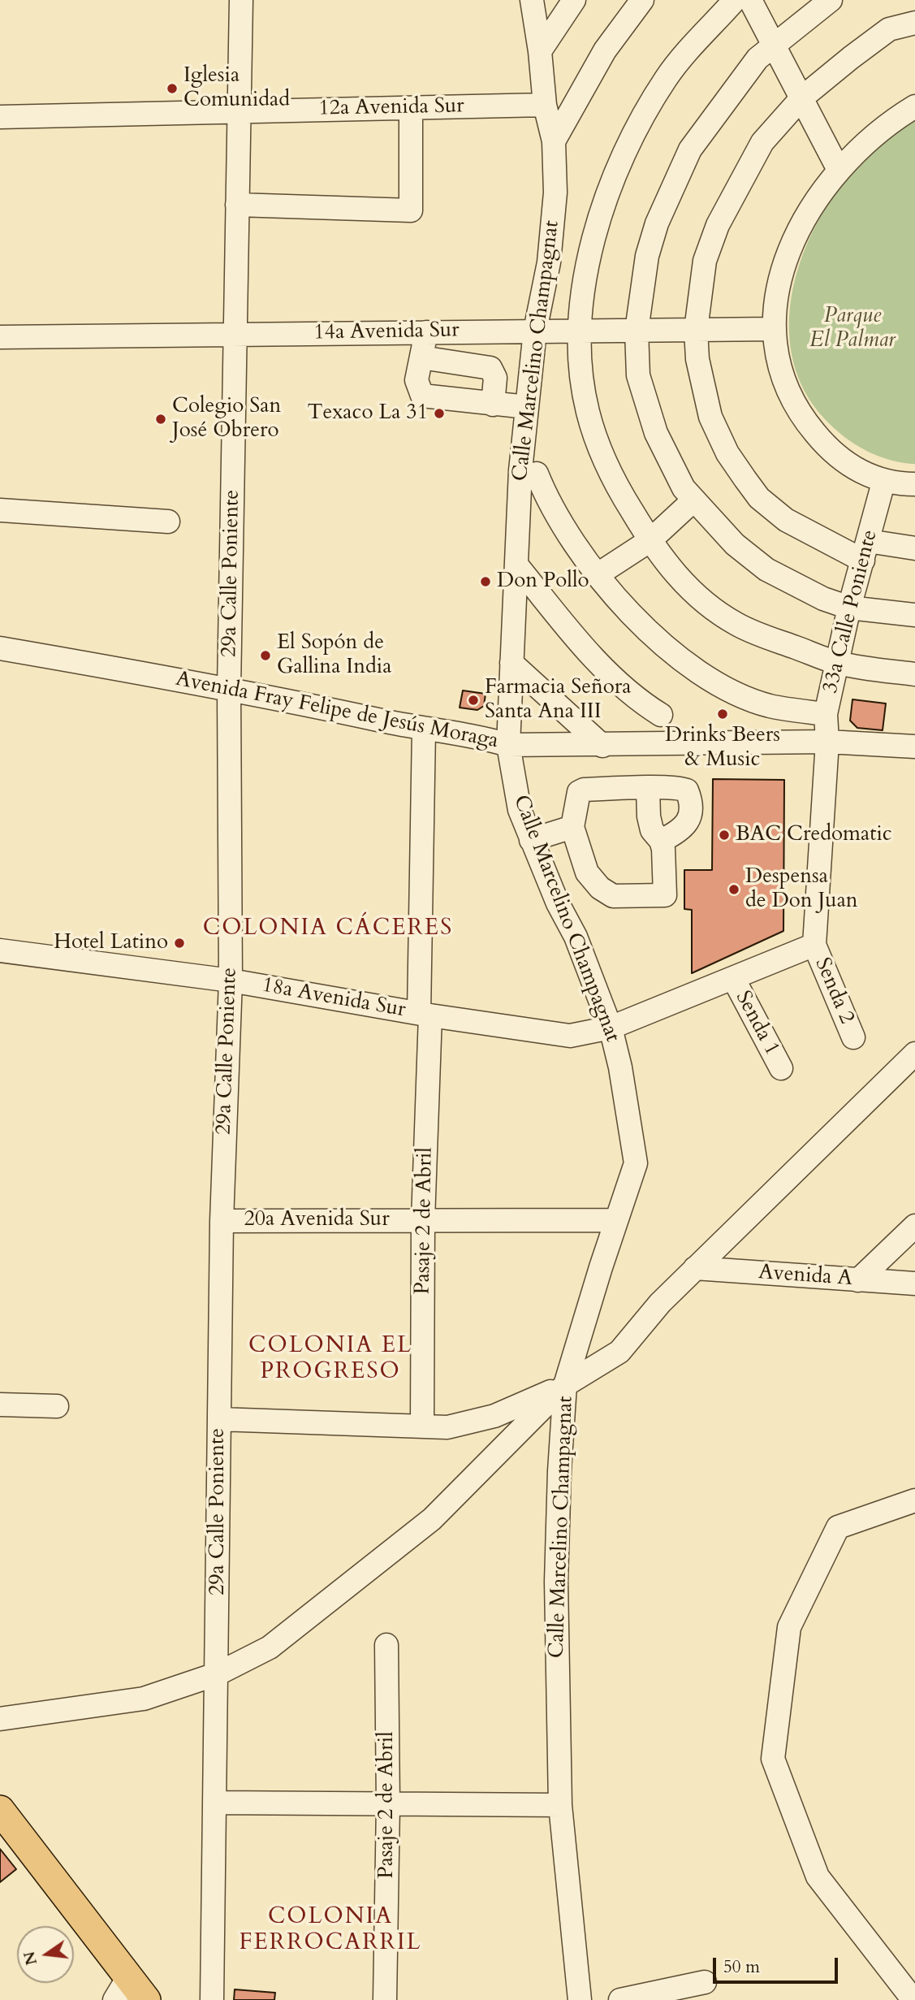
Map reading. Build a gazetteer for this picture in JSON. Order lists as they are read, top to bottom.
{
  "streets": {
    "street": [
      "12a Avenida Sur",
      "14a Avenida Sur",
      "Calle Marcelino Champagnat",
      "29a Calle Poniente",
      "33a Calle Poniente",
      "Avenida Fray Felipe de Jesús Moraga",
      "Senda 2",
      "18a Avenida Sur",
      "Senda 1",
      "20a Avenida Sur",
      "Pasaje 2 de Abril",
      "Avenida A"
    ]
  },
  "crossings": [
    ["12a Avenida Sur", "Calle Marcelino Champagnat"],
    ["12a Avenida Sur", "29a Calle Poniente"],
    ["14a Avenida Sur", "Calle Marcelino Champagnat"],
    ["14a Avenida Sur", "29a Calle Poniente"],
    ["Calle Marcelino Champagnat", "Avenida Fray Felipe de Jesús Moraga"],
    ["Calle Marcelino Champagnat", "18a Avenida Sur"],
    ["Calle Marcelino Champagnat", "20a Avenida Sur"],
    ["29a Calle Poniente", "Avenida Fray Felipe de Jesús Moraga"],
    ["29a Calle Poniente", "18a Avenida Sur"],
    ["29a Calle Poniente", "20a Avenida Sur"],
    ["33a Calle Poniente", "Avenida Fray Felipe de Jesús Moraga"],
    ["33a Calle Poniente", "Senda 2"],
    ["33a Calle Poniente", "18a Avenida Sur"],
    ["Avenida Fray Felipe de Jesús Moraga", "Pasaje 2 de Abril"],
    ["Senda 2", "18a Avenida Sur"],
    ["18a Avenida Sur", "Senda 1"],
    ["18a Avenida Sur", "Pasaje 2 de Abril"],
    ["20a Avenida Sur", "Pasaje 2 de Abril"]
  ],
  "districts": ["COLONIA CÁCERES", "COLONIA EL PROGRESO", "COLONIA FERROCARRIL"],
  "parks": ["Parque El Palmar"],
  "places": [
    "Iglesia Comunidad",
    "Texaco La 31",
    "Colegio San José Obrero",
    "Don Pollo",
    "El Sopón de Gallina India",
    "Farmacia Señora Santa Ana III",
    "Drinks Beers & Music",
    "BAC Credomatic",
    "Despensa de Don Juan",
    "Hotel Latino"
  ],
  "scale_bar": "50 m",
  "north": "left"
}
